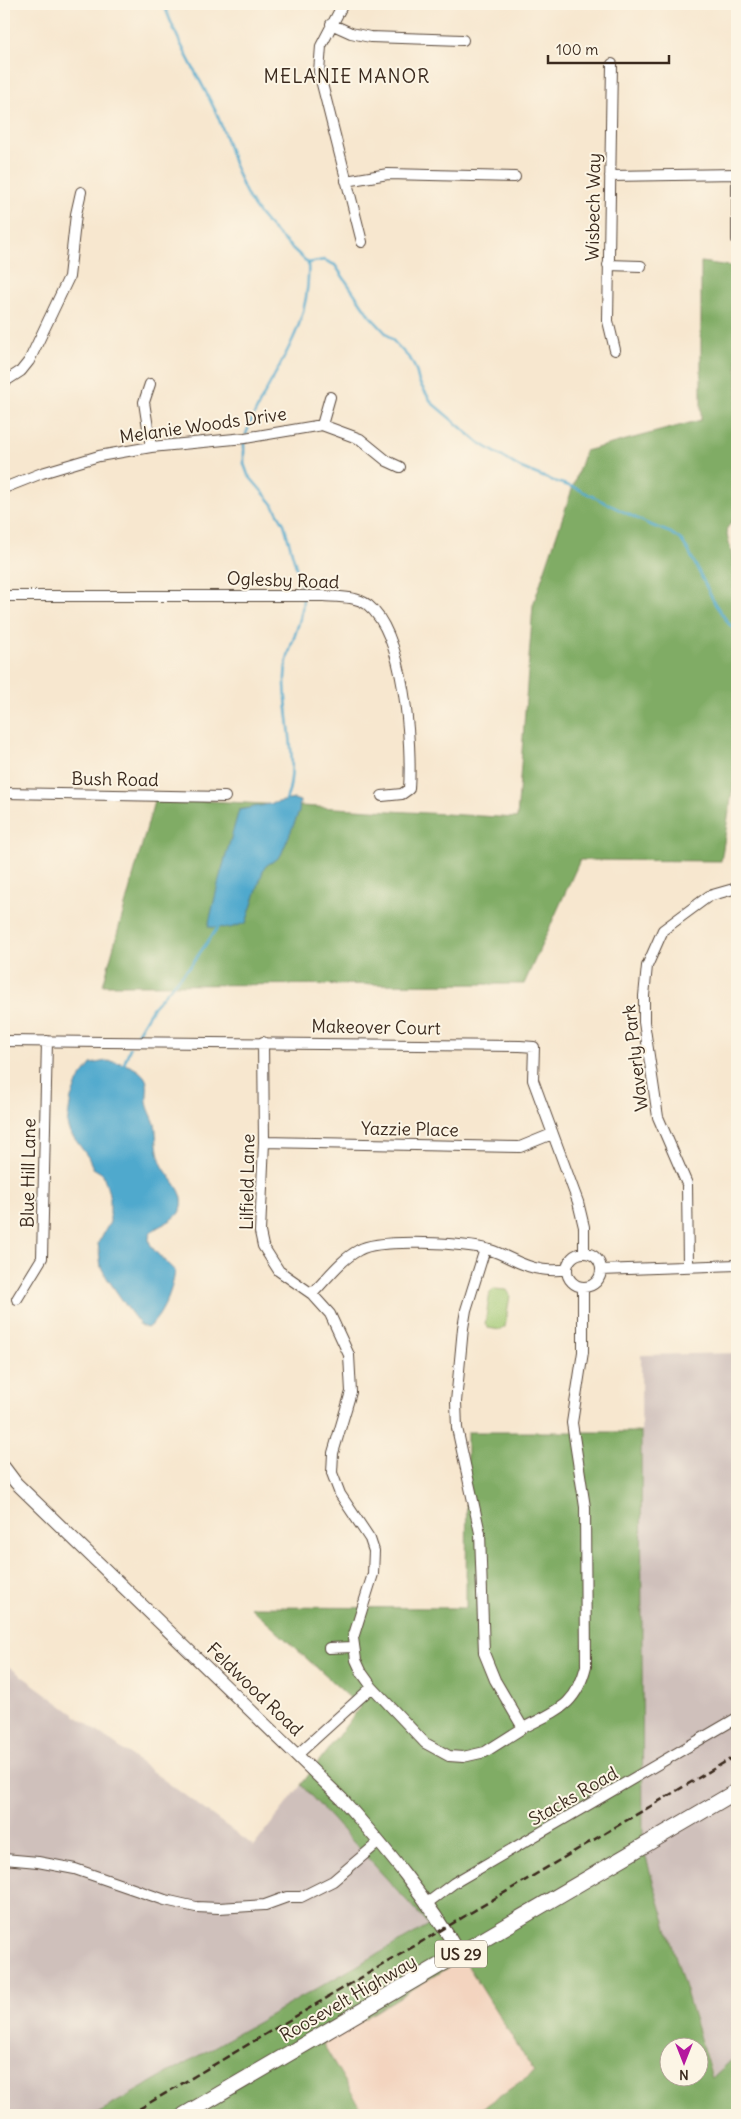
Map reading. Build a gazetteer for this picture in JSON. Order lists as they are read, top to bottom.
{
  "streets": {
    "main road": ["US 29", "Roosevelt Highway"],
    "street": [
      "Wisbech Way",
      "Melanie Woods Drive",
      "Oglesby Road",
      "Bush Road",
      "Makeover Court",
      "Waverly Park",
      "Yazzie Place",
      "Blue Hill Lane",
      "Lilfield Lane",
      "Feldwood Road",
      "Stacks Road"
    ]
  },
  "crossings": [
    ["Makeover Court", "Yazzie Place"],
    ["Makeover Court", "Blue Hill Lane"],
    ["Makeover Court", "Lilfield Lane"],
    ["Yazzie Place", "Lilfield Lane"],
    ["Feldwood Road", "Stacks Road"],
    ["Feldwood Road", "Roosevelt Highway"]
  ],
  "districts": ["MELANIE MANOR"],
  "scale_bar": "100 m",
  "north": "bottom"
}
